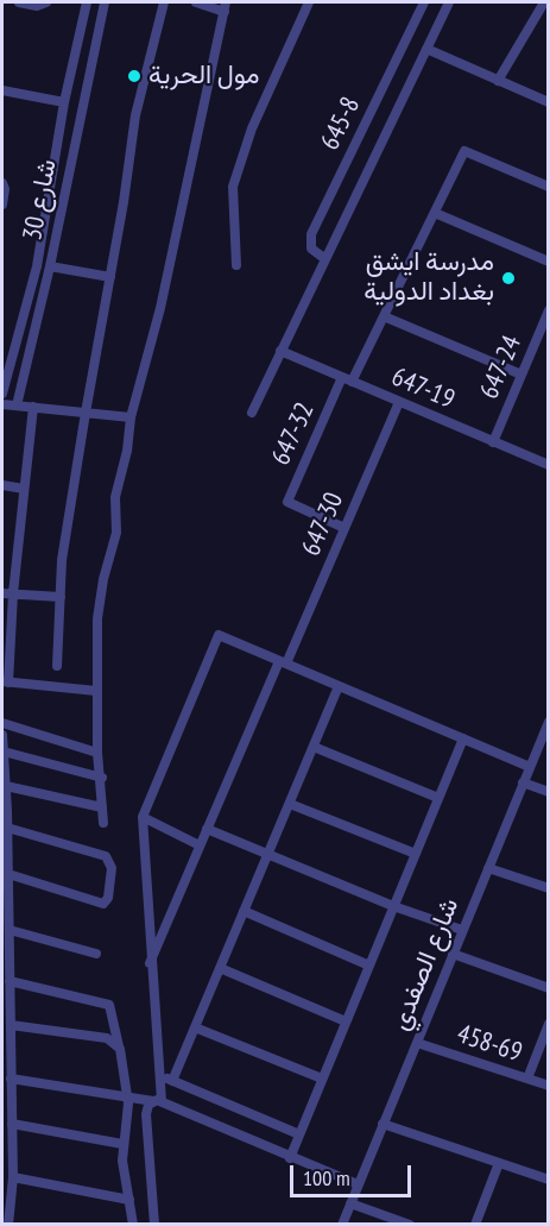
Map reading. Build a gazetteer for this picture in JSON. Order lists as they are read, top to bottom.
{
  "streets": {
    "street": [
      "645-8",
      "شارع 30",
      "647-24",
      "647-19",
      "647-32",
      "647-30",
      "شارع الصفدي",
      "458-69"
    ]
  },
  "crossings": [
    ["645-8", "647-19"],
    ["647-24", "647-19"],
    ["647-19", "647-32"],
    ["647-19", "647-30"],
    ["647-32", "647-30"],
    ["شارع الصفدي", "458-69"]
  ],
  "places": ["مول الحرية", "مدرسة ايشق بغداد الدولية"],
  "scale_bar": "100 m"
}
